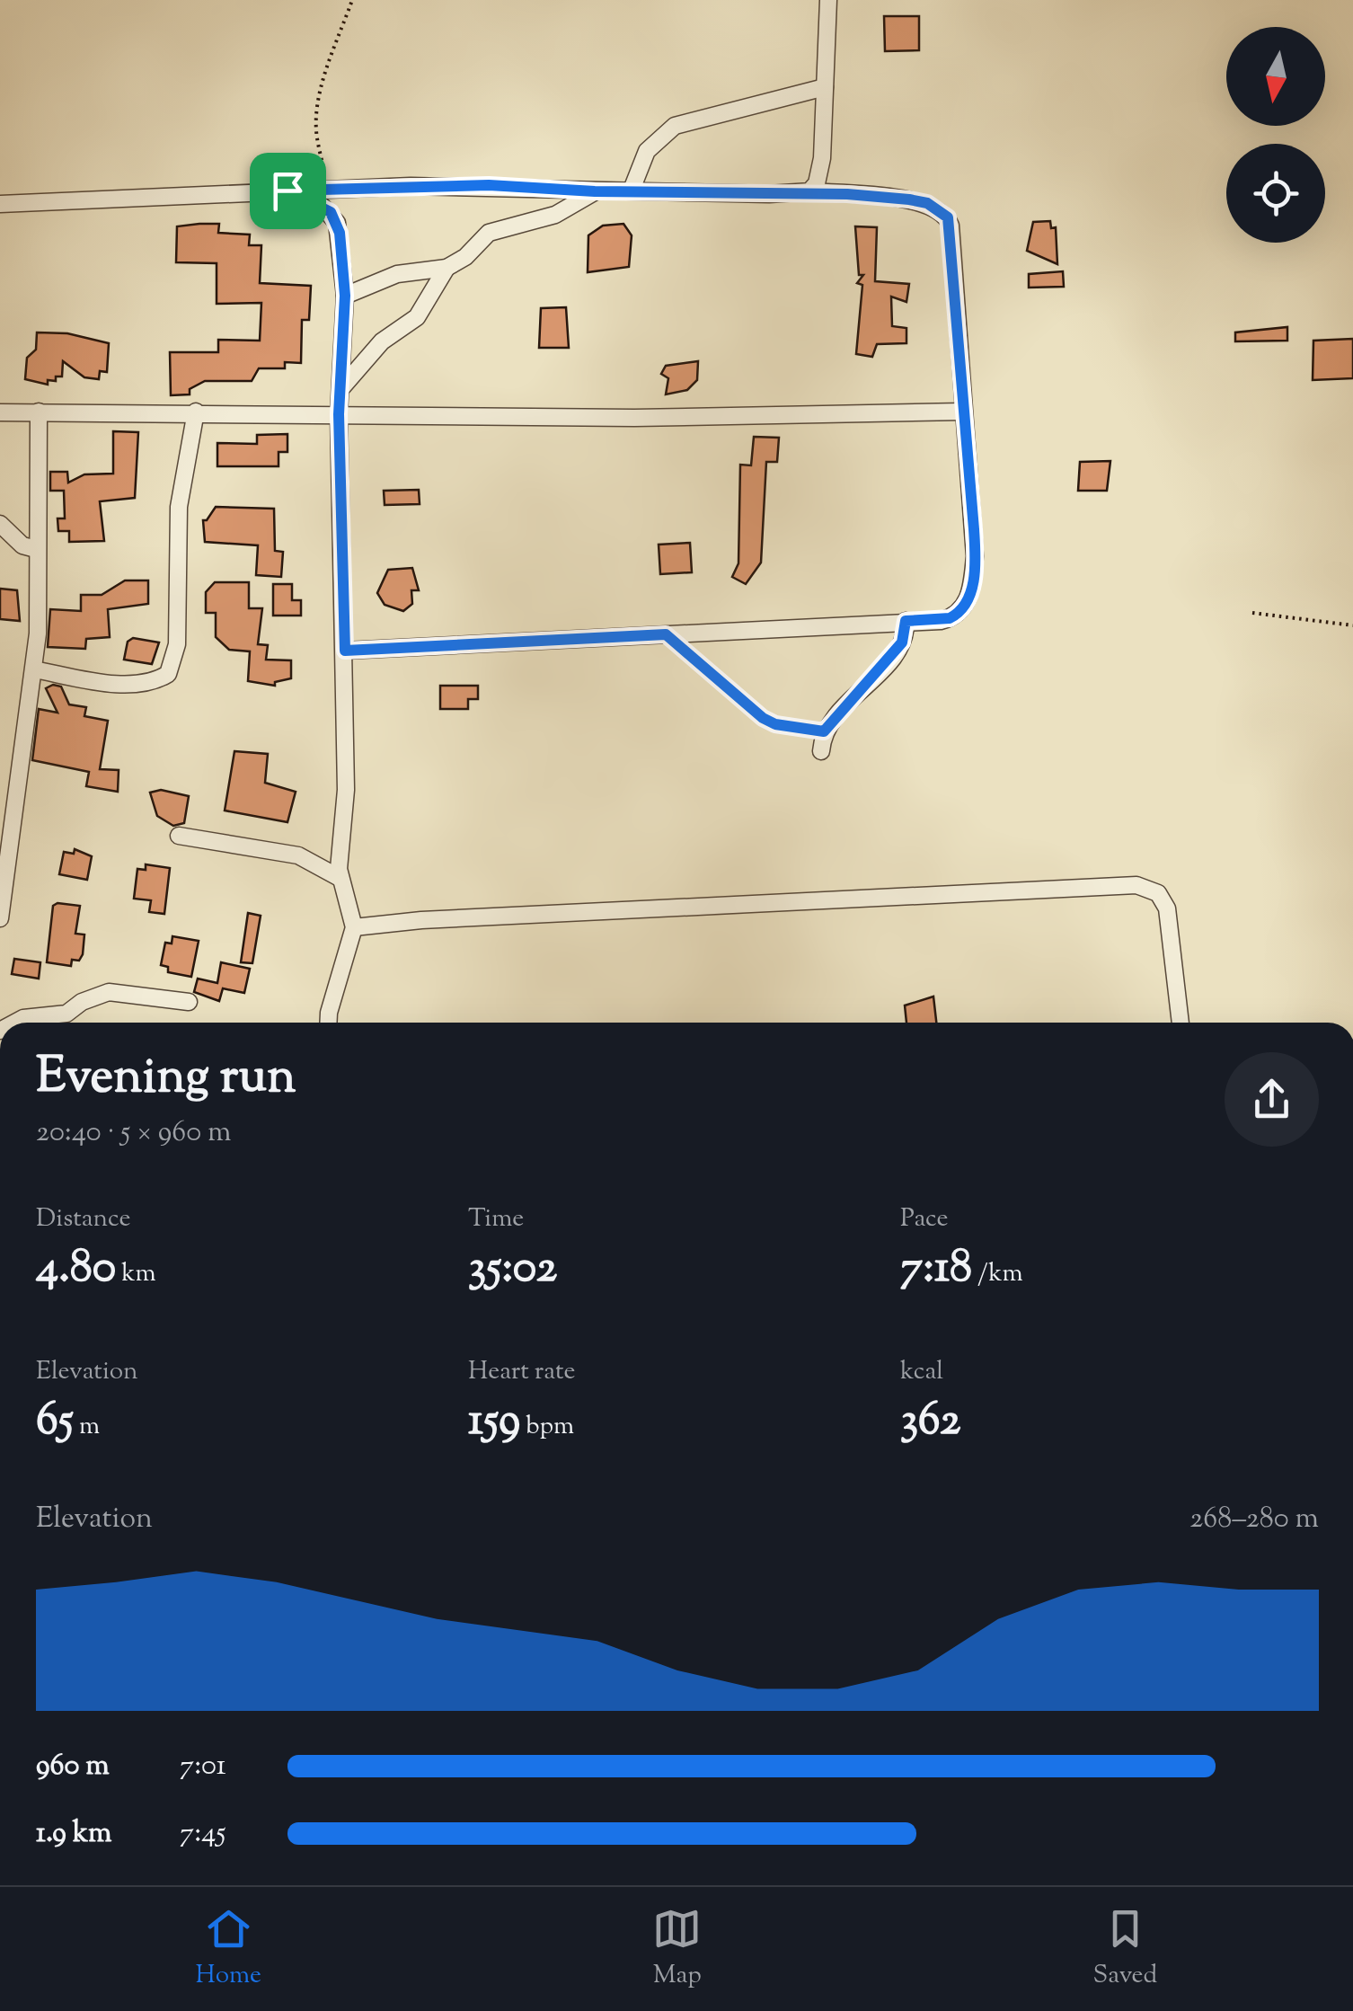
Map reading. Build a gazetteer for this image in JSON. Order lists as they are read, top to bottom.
{
  "north": "bottom",
  "page": {
    "heading": ["Evening run", "20:40 · 5 × 960 m"],
    "stats": [
      ["Distance", "4.80 km"],
      ["Time", "35:02"],
      ["Pace", "7:18 /km"],
      ["Elevation", "65 m"],
      ["Heart rate", "159 bpm"],
      ["kcal", "362"]
    ],
    "chart": ["Elevation", "268–280 m"],
    "list": [
      {
        "name": "960 m",
        "note": "7:01"
      },
      {
        "name": "1.9 km",
        "note": "7:45"
      }
    ],
    "tabs": ["Home", "Map", "Saved"]
  }
}
